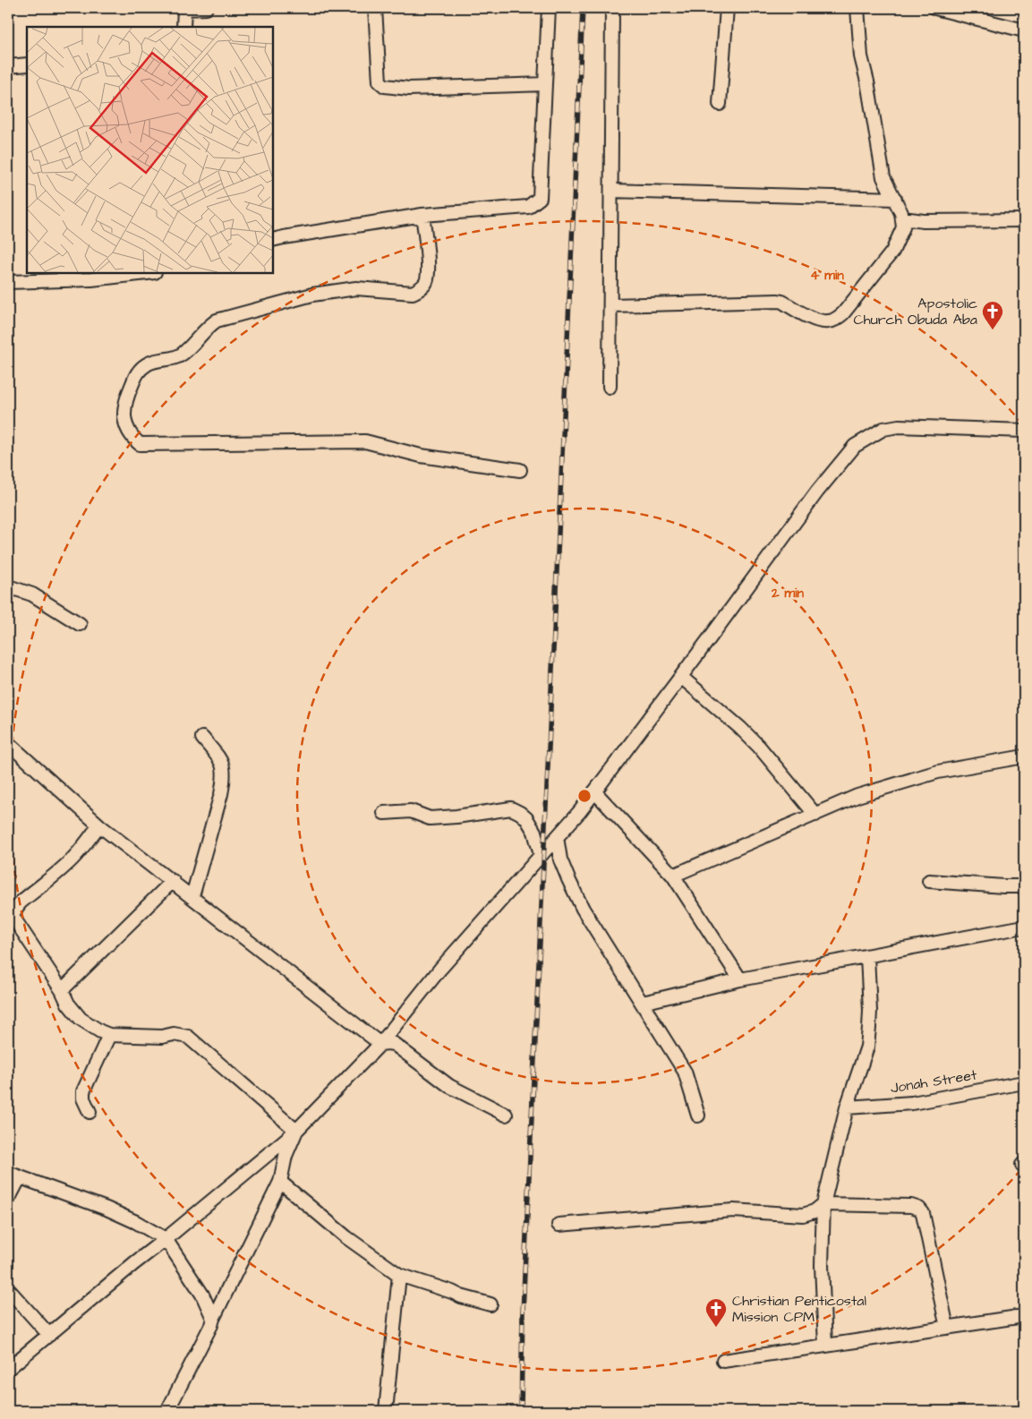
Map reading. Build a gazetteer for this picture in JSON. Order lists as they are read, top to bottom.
{
  "streets": {
    "street": ["Jonah Street"]
  },
  "places": {
    "church": ["Apostolic Church Obuda Aba", "Christian Penticostal Mission CPM"]
  },
  "rings": ["4 min", "2 min"]
}
